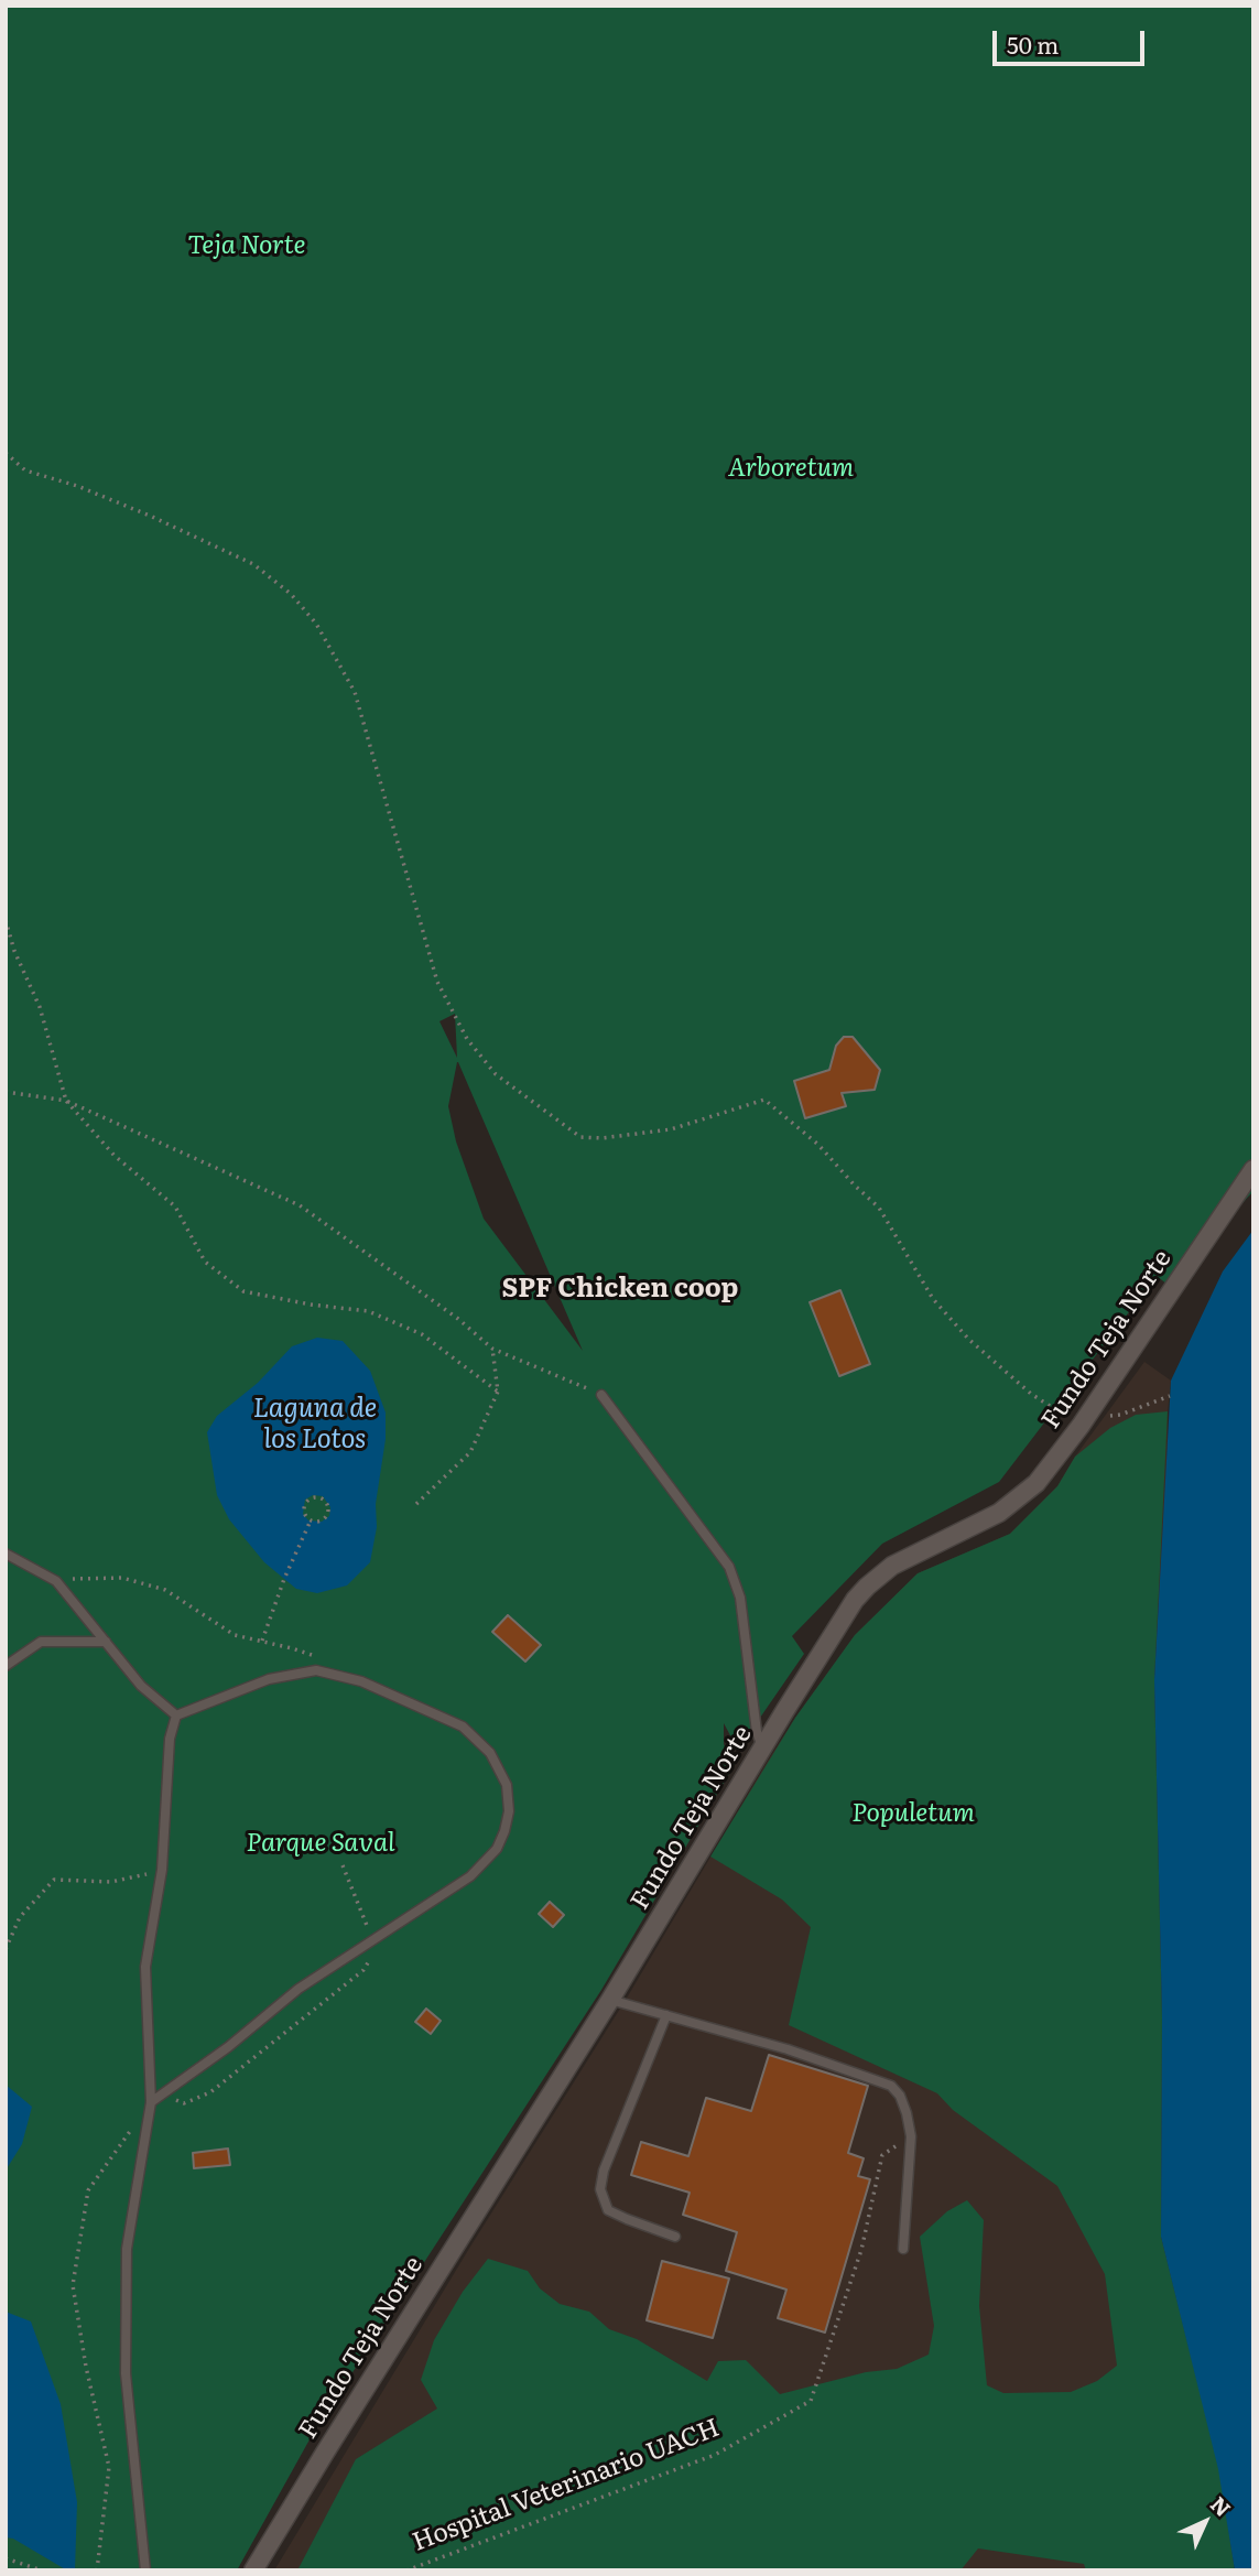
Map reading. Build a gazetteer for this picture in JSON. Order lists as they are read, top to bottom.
{
  "streets": {
    "street": ["Fundo Teja Norte"],
    "path": ["Hospital Veterinario UACH"]
  },
  "districts": ["SPF Chicken coop"],
  "water": ["Laguna de los Lotos"],
  "parks": [
    "Teja Norte",
    "Arboretum",
    "Populetum",
    "Parque Saval"
  ],
  "scale_bar": "50 m",
  "north": "top right"
}
